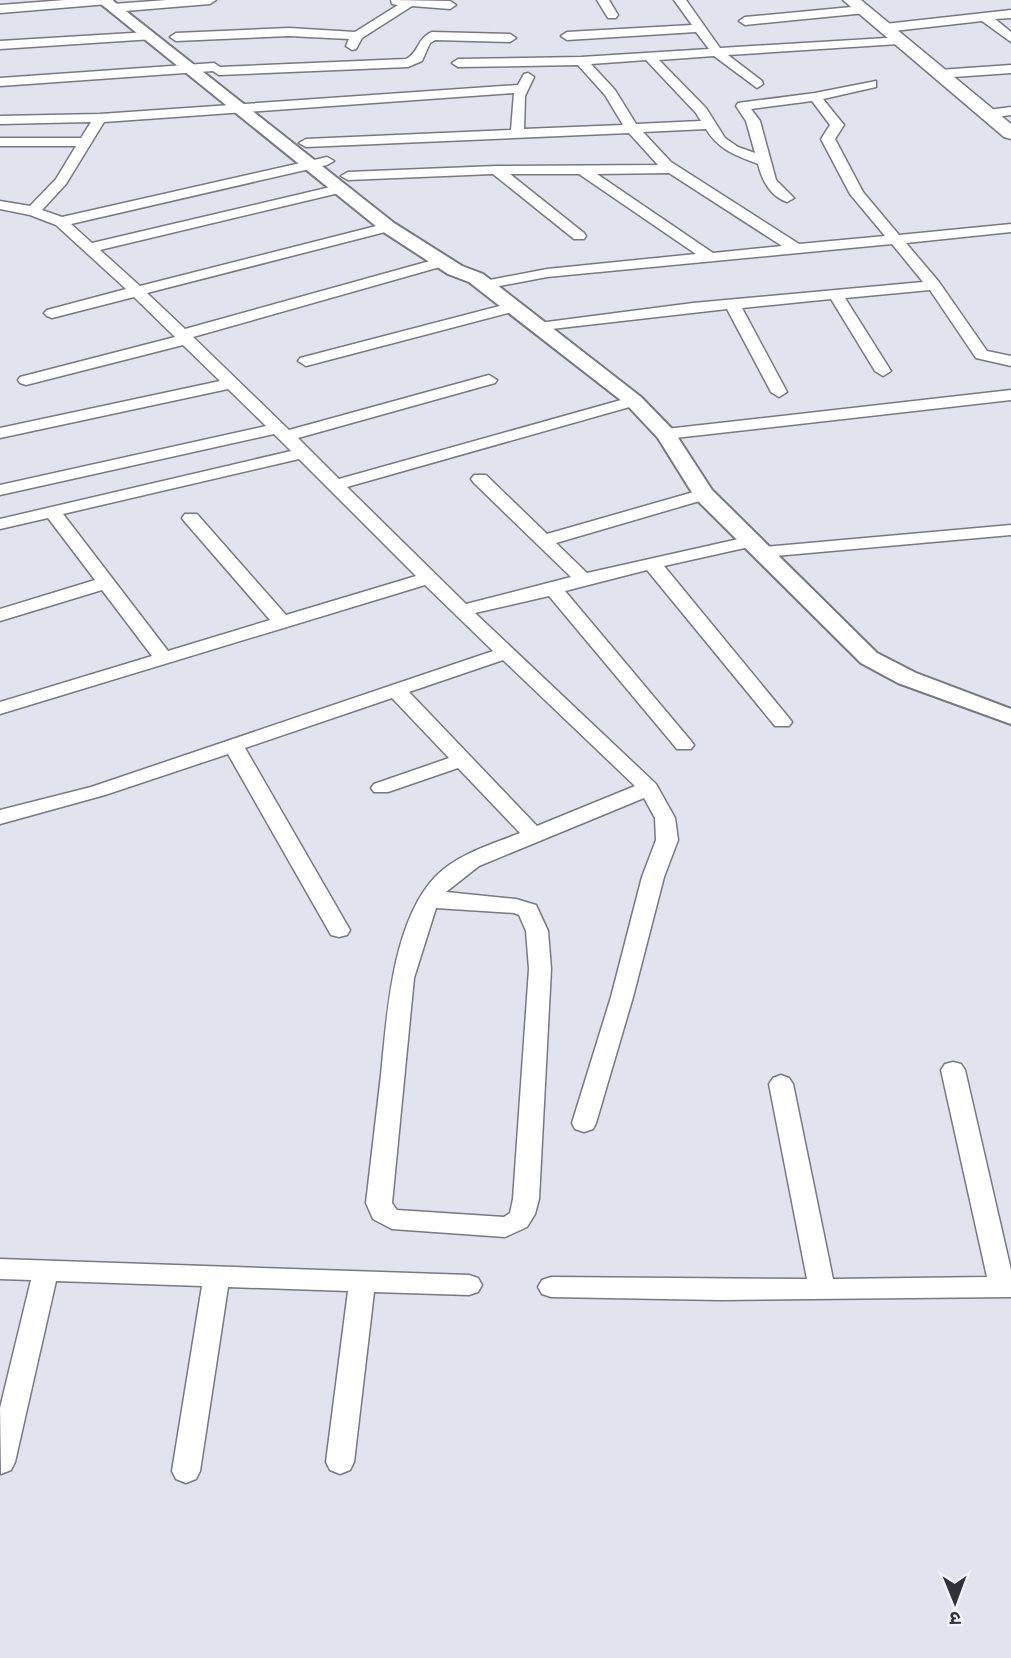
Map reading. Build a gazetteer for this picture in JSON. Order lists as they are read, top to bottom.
{
  "north": "bottom"
}
